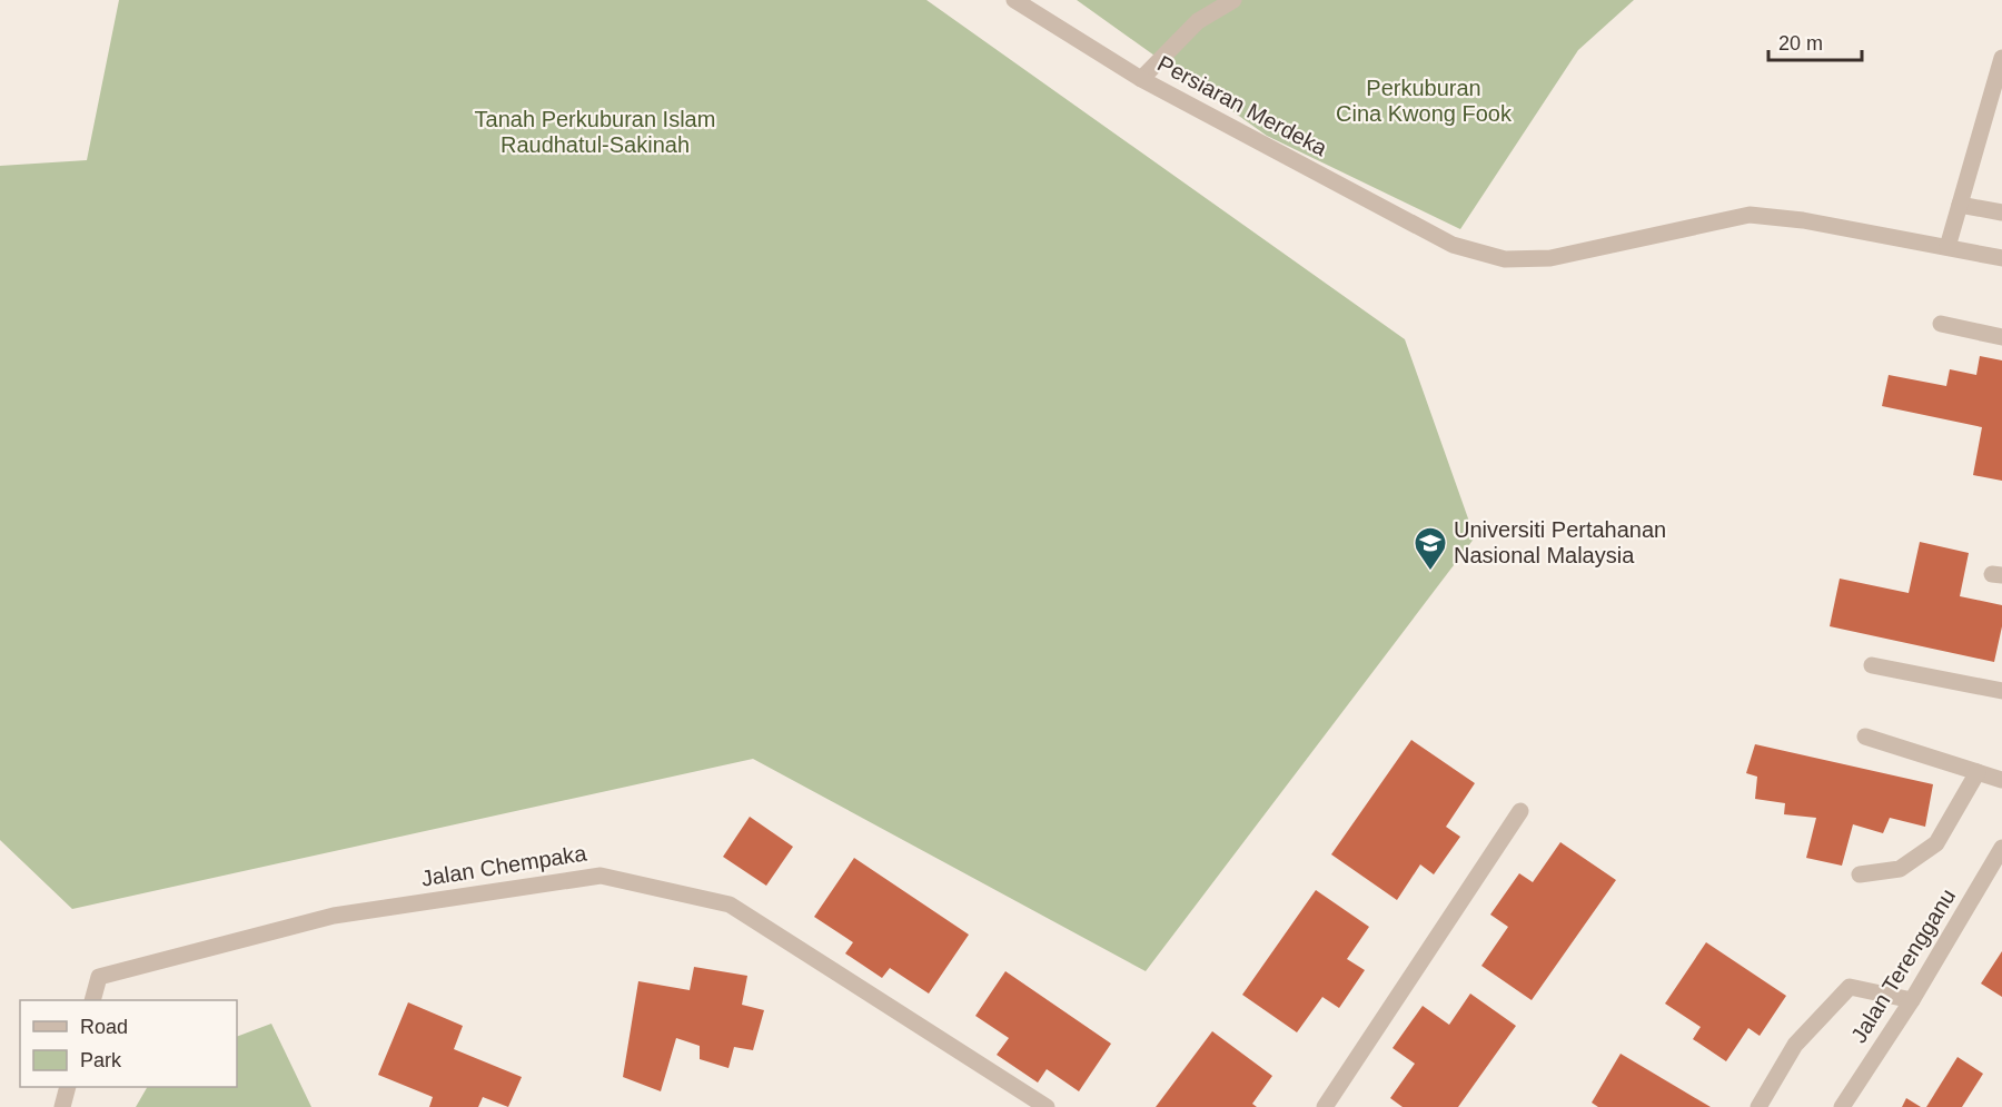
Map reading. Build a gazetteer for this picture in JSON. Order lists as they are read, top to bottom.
{
  "streets": {
    "street": ["Persiaran Merdeka", "Jalan Chempaka", "Jalan Terengganu"]
  },
  "parks": ["Perkuburan Cina Kwong Fook", "Tanah Perkuburan Islam Raudhatul-Sakinah"],
  "places": {
    "school or university": ["Universiti Pertahanan Nasional Malaysia"]
  },
  "legend": ["Road", "Park"],
  "scale_bar": "20 m"
}
